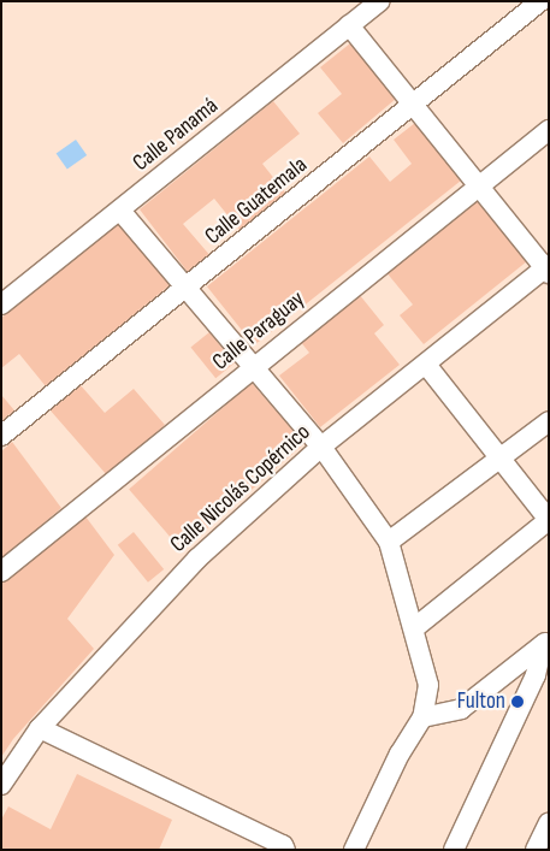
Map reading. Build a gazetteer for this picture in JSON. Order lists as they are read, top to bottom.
{
  "streets": {
    "street": [
      "Calle Panamá",
      "Calle Guatemala",
      "Calle Paraguay",
      "Calle Nicolás Copérnico"
    ]
  },
  "places": ["Fulton"]
}
